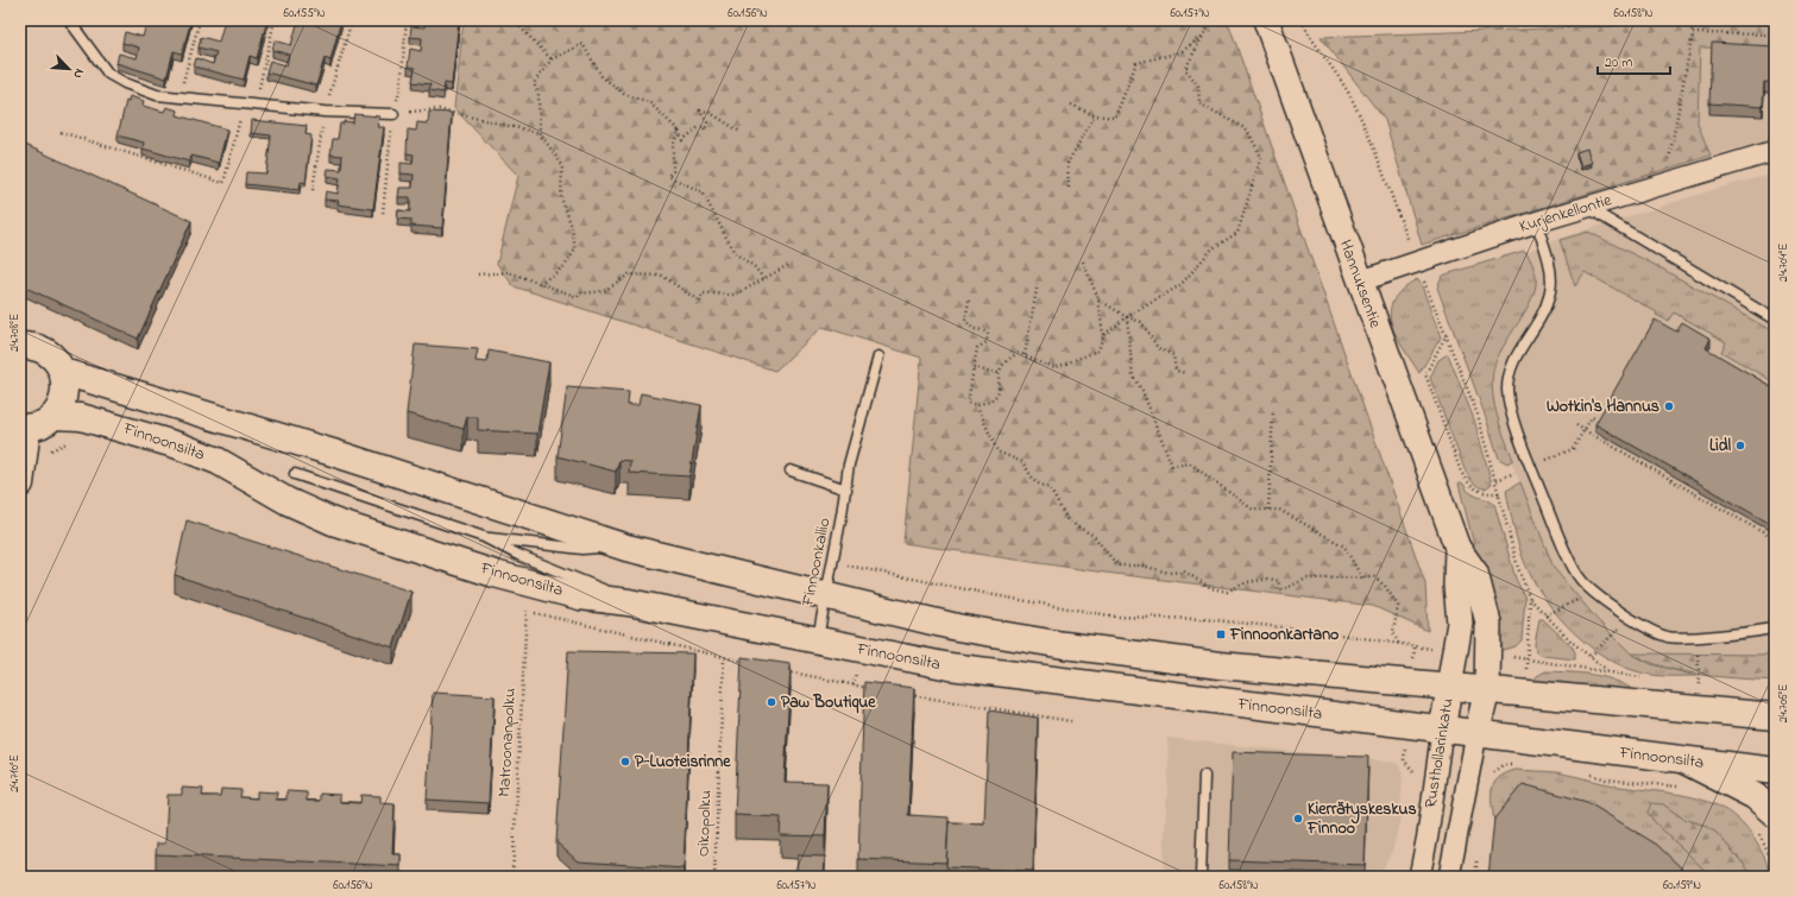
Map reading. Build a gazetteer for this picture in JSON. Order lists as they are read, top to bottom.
{
  "streets": {
    "main road": ["Finnoonsilta"],
    "street": ["Kurjenkellontie", "Hannuksentie", "Rusthollarinkatu"],
    "lane": ["Finnoonkallio"],
    "path": ["Matroonanpolku", "Oikopolku"]
  },
  "crossings": [
    ["Kurjenkellontie", "Hannuksentie"],
    ["Hannuksentie", "Finnoonsilta"],
    ["Hannuksentie", "Rusthollarinkatu"],
    ["Finnoonsilta", "Finnoonkallio"],
    ["Finnoonsilta", "Rusthollarinkatu"]
  ],
  "places": {
    "other": [
      "Wotkin's Hannus",
      "Lidl",
      "Paw Boutique",
      "P-Luoteisrinne",
      "Kierrätyskeskus Finnoo"
    ],
    "transit": ["Finnoonkartano"]
  },
  "scale_bar": "20 m",
  "north": "bottom right",
  "coordinates": [
    "60.155°N",
    "60.156°N",
    "60.157°N",
    "60.158°N",
    "24.704°E",
    "24.708°E",
    "24.706°E",
    "24.710°E",
    "60.159°N"
  ]
}
